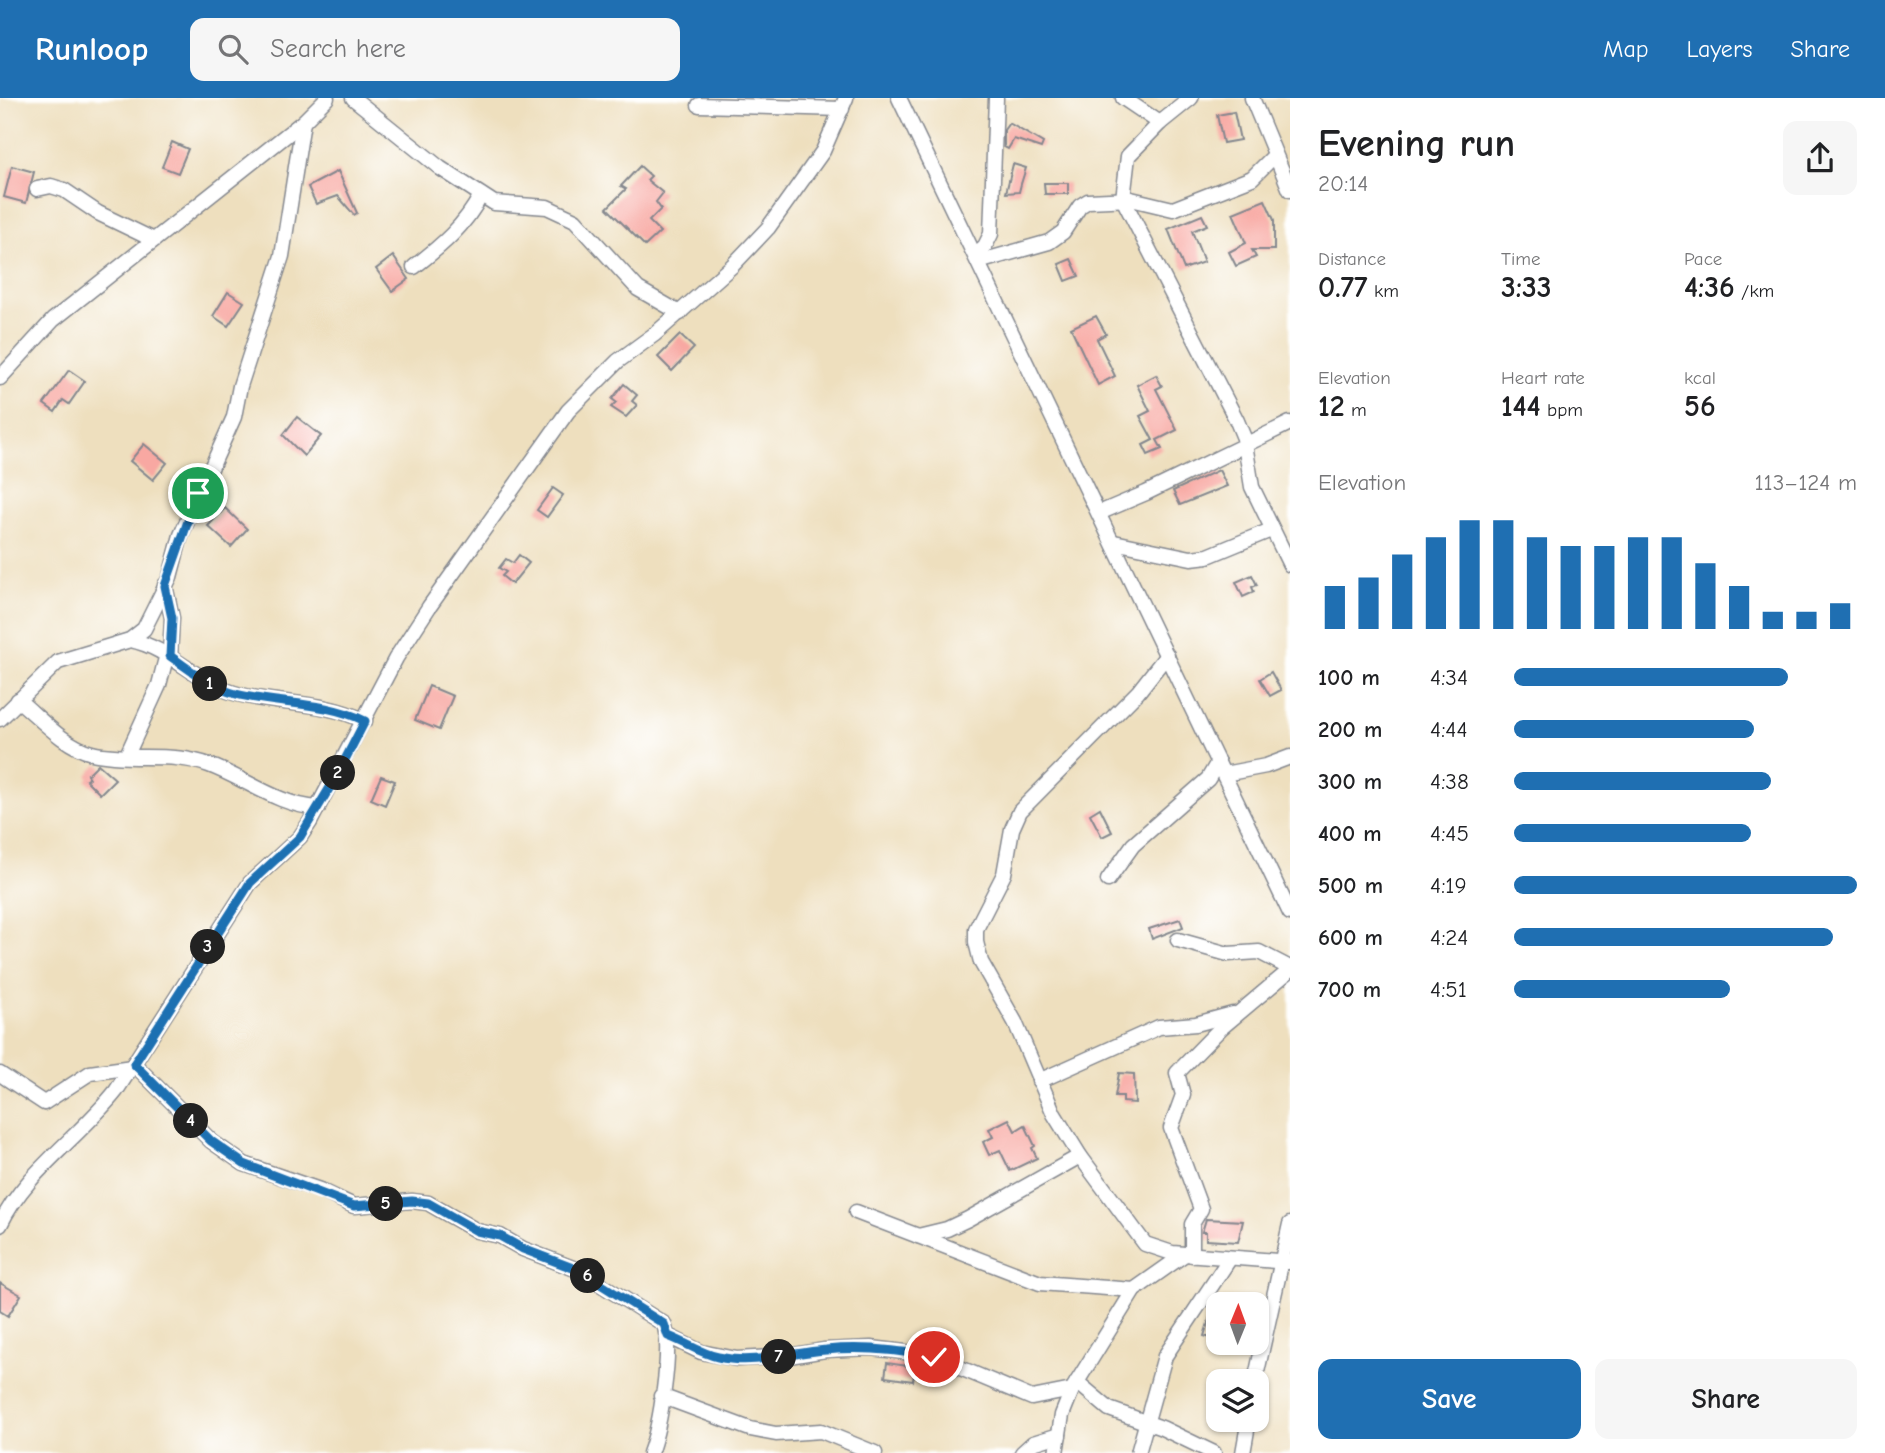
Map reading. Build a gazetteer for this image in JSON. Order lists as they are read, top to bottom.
{
  "north": "top",
  "page": {
    "header": "Runloop",
    "search": "Search here",
    "nav": ["Map", "Layers", "Share"],
    "heading": ["Evening run", "20:14"],
    "stats": [
      ["Distance", "0.77 km"],
      ["Time", "3:33"],
      ["Pace", "4:36 /km"],
      ["Elevation", "12 m"],
      ["Heart rate", "144 bpm"],
      ["kcal", "56"]
    ],
    "chart": ["Elevation", "113–124 m"],
    "list": [
      {
        "name": "100 m",
        "note": "4:34"
      },
      {
        "name": "200 m",
        "note": "4:44"
      },
      {
        "name": "300 m",
        "note": "4:38"
      },
      {
        "name": "400 m",
        "note": "4:45"
      },
      {
        "name": "500 m",
        "note": "4:19"
      },
      {
        "name": "600 m",
        "note": "4:24"
      },
      {
        "name": "700 m",
        "note": "4:51"
      }
    ],
    "pins": [
      "1",
      "2",
      "3",
      "4",
      "5",
      "6",
      "7"
    ],
    "buttons": ["Save", "Share"]
  }
}
